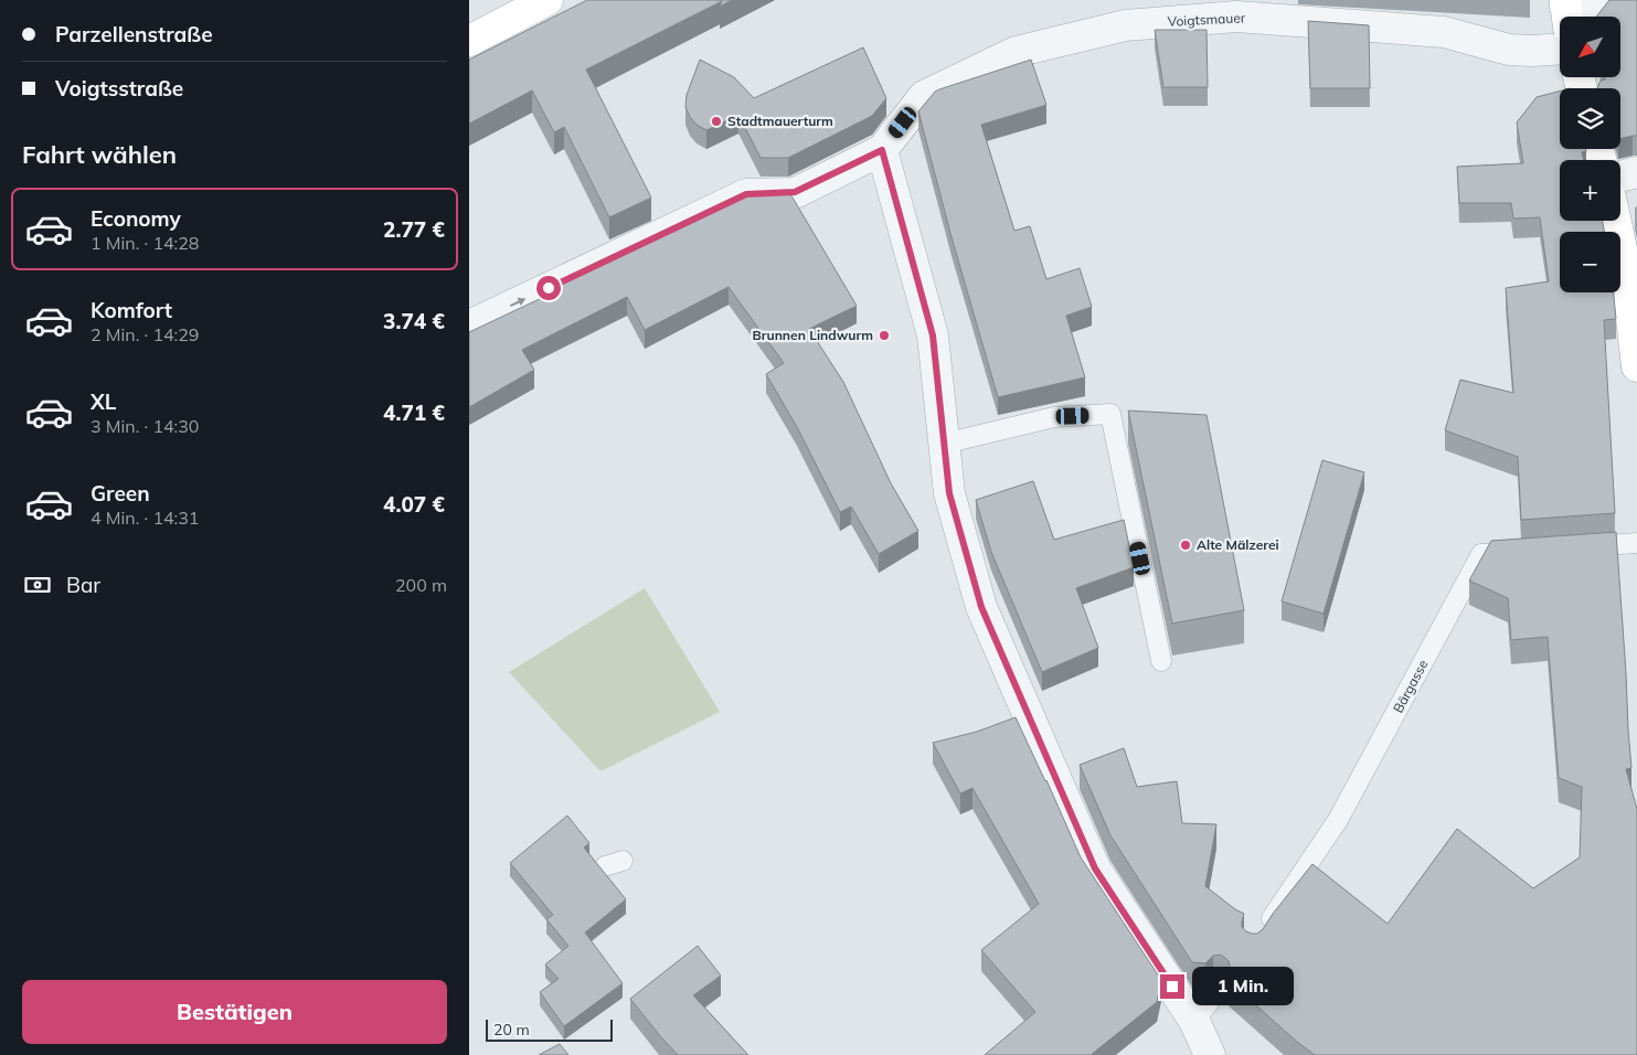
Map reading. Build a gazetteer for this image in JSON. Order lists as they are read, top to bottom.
{
  "streets": {
    "street": ["Voigtsmauer"],
    "lane": ["Bärgasse"]
  },
  "places": ["Stadtmauerturm", "Brunnen Lindwurm", "Alte Mälzerei"],
  "scale_bar": "20 m",
  "north": "bottom left",
  "page": {
    "banner": ["Parzellenstraße", "Voigtsstraße"],
    "map_buttons": ["+", "−"],
    "heading": "Fahrt wählen",
    "list": [
      {
        "name": "Economy",
        "note": "1 Min. · 14:28",
        "value": "2.77 €"
      },
      {
        "name": "Komfort",
        "note": "2 Min. · 14:29",
        "value": "3.74 €"
      },
      {
        "name": "XL",
        "note": "3 Min. · 14:30",
        "value": "4.71 €"
      },
      {
        "name": "Green",
        "note": "4 Min. · 14:31",
        "value": "4.07 €"
      }
    ],
    "pay": ["Bar", "200 m"],
    "bubble": "1 Min.",
    "buttons": "Bestätigen",
    "scale": "20 m"
  }
}
